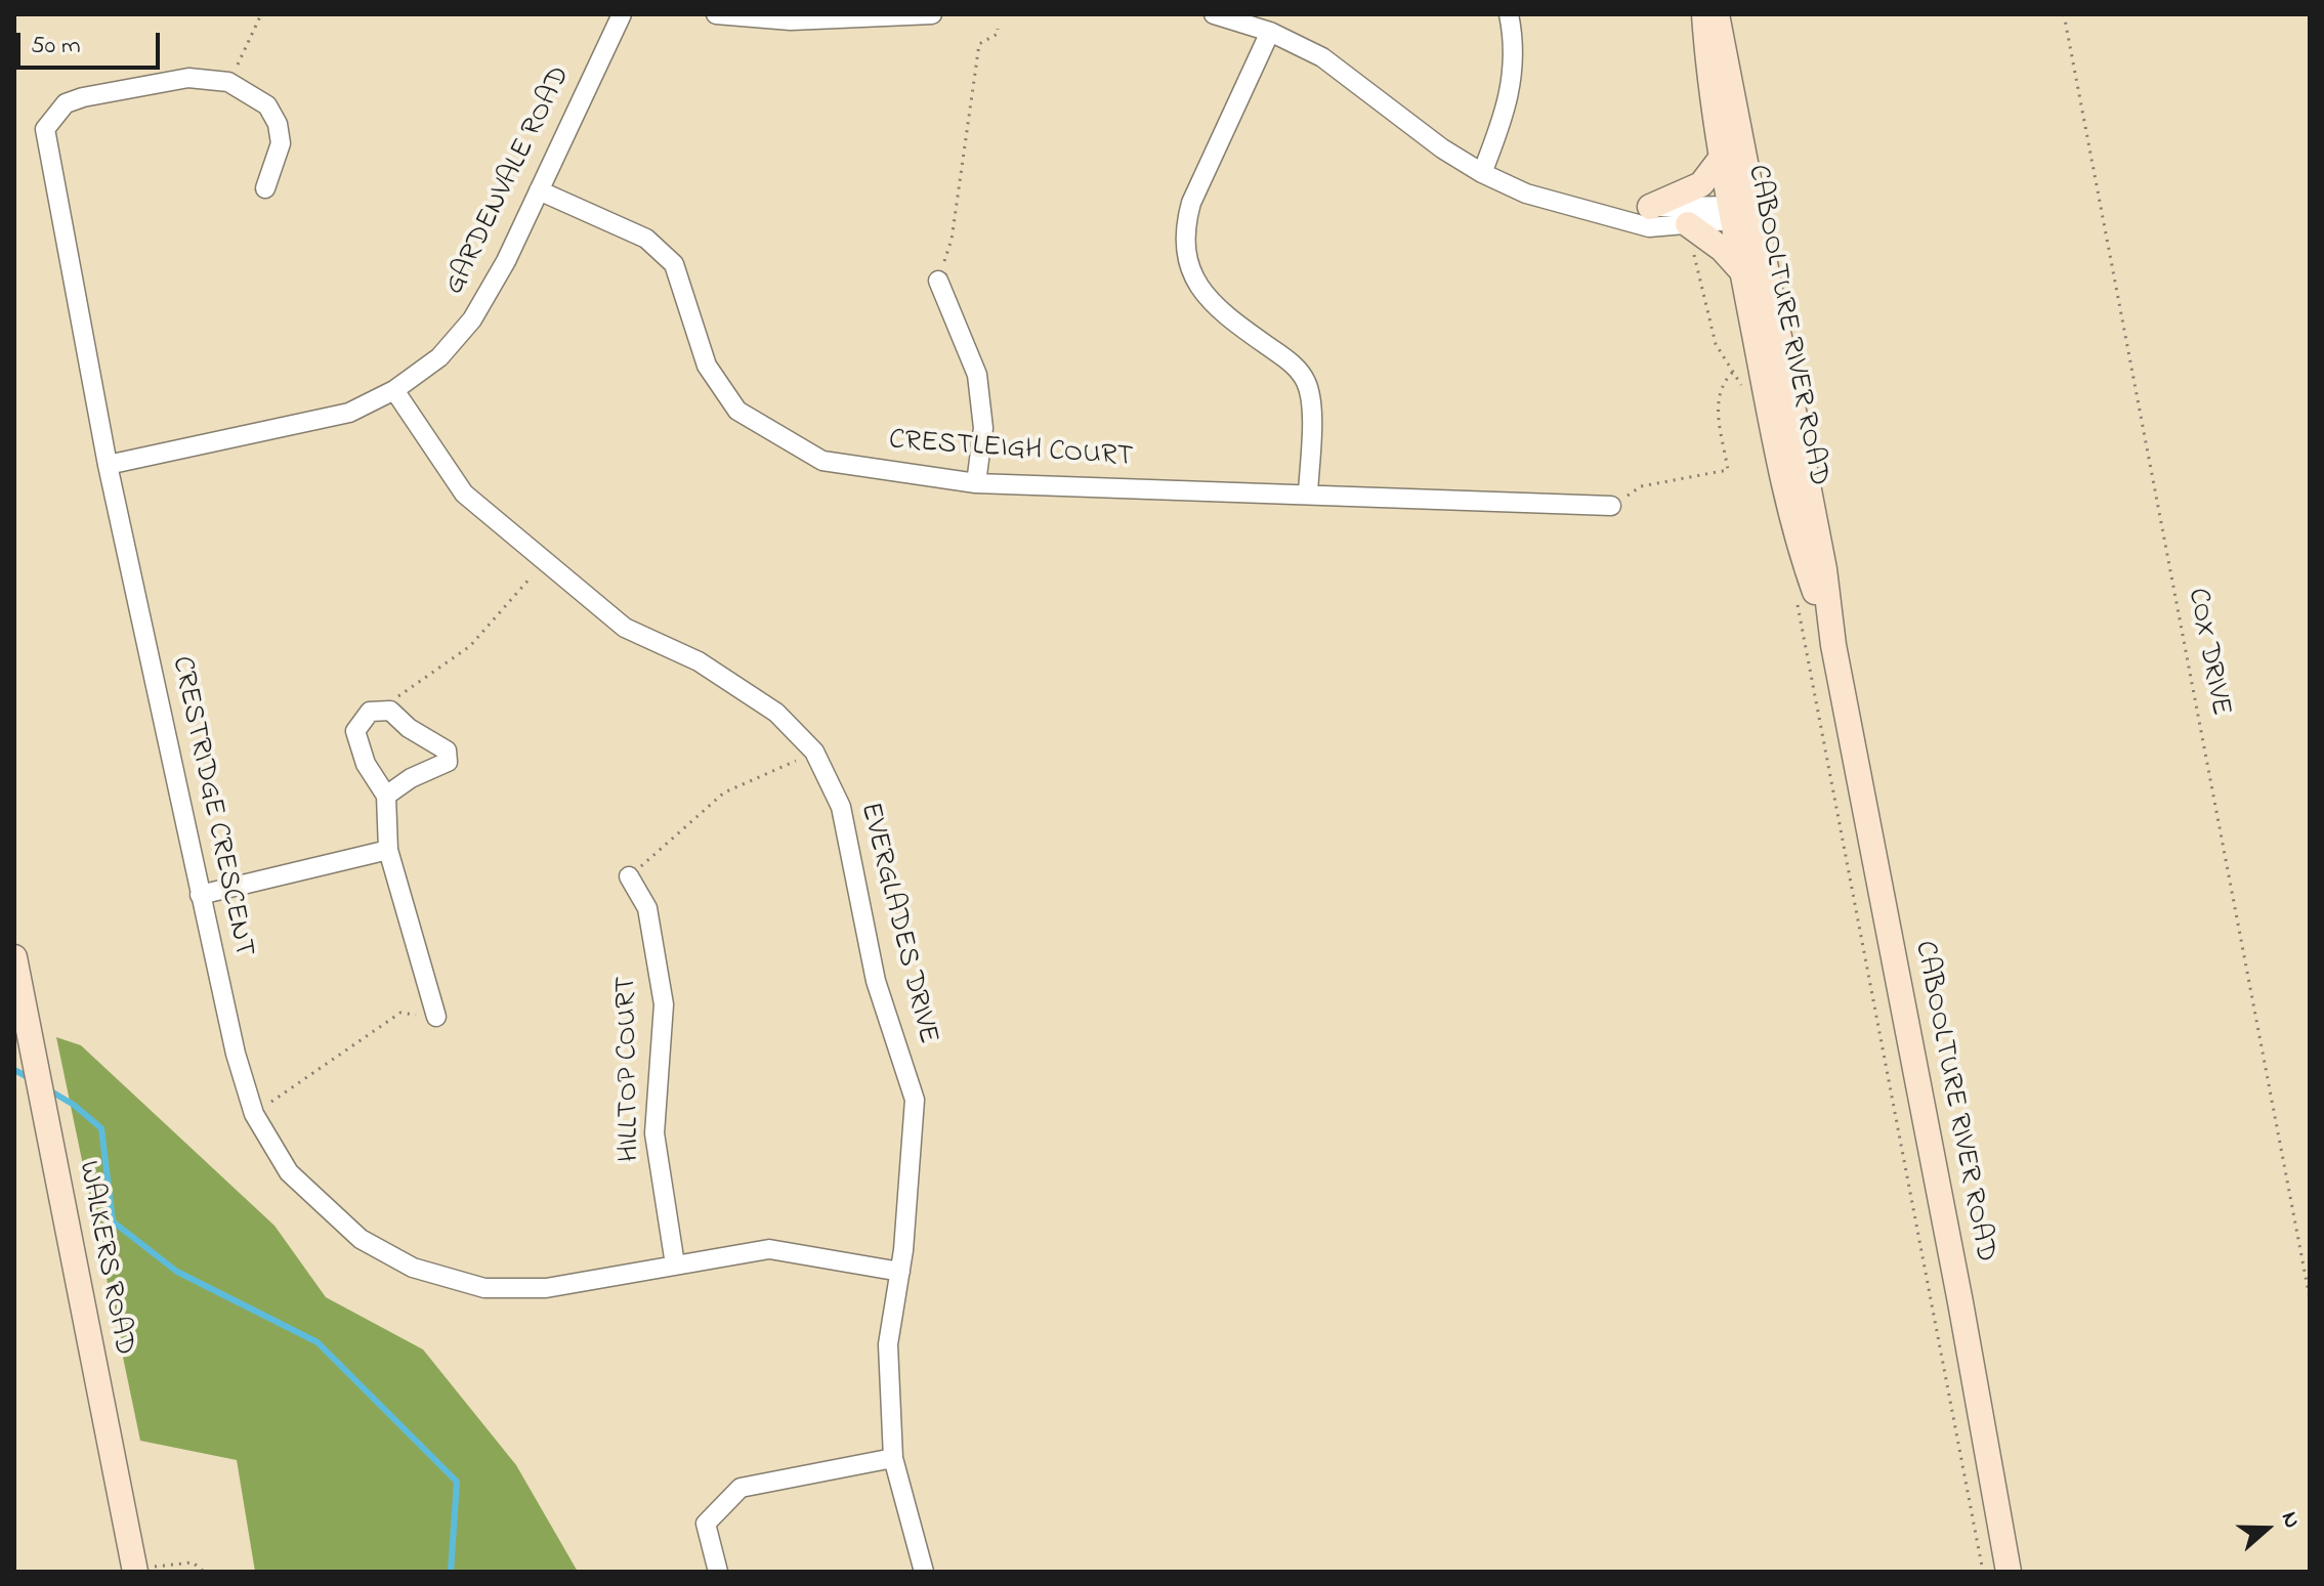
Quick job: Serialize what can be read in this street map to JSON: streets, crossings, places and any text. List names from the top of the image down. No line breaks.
{"streets":{"main road":["CABOOLTURE RIVER ROAD","WALKERS ROAD"],"street":["GARDENVALE ROAD","CRESTLEIGH COURT","CRESTRIDGE CRESCENT","EVERGLADES DRIVE","HILLTOP COURT"],"path":["COX DRIVE"]},"crossings":[["GARDENVALE ROAD","CRESTLEIGH COURT"],["GARDENVALE ROAD","CRESTRIDGE CRESCENT"],["GARDENVALE ROAD","EVERGLADES DRIVE"],["CRESTRIDGE CRESCENT","EVERGLADES DRIVE"],["CRESTRIDGE CRESCENT","HILLTOP COURT"]],"scale_bar":"50 m","north":"right"}
